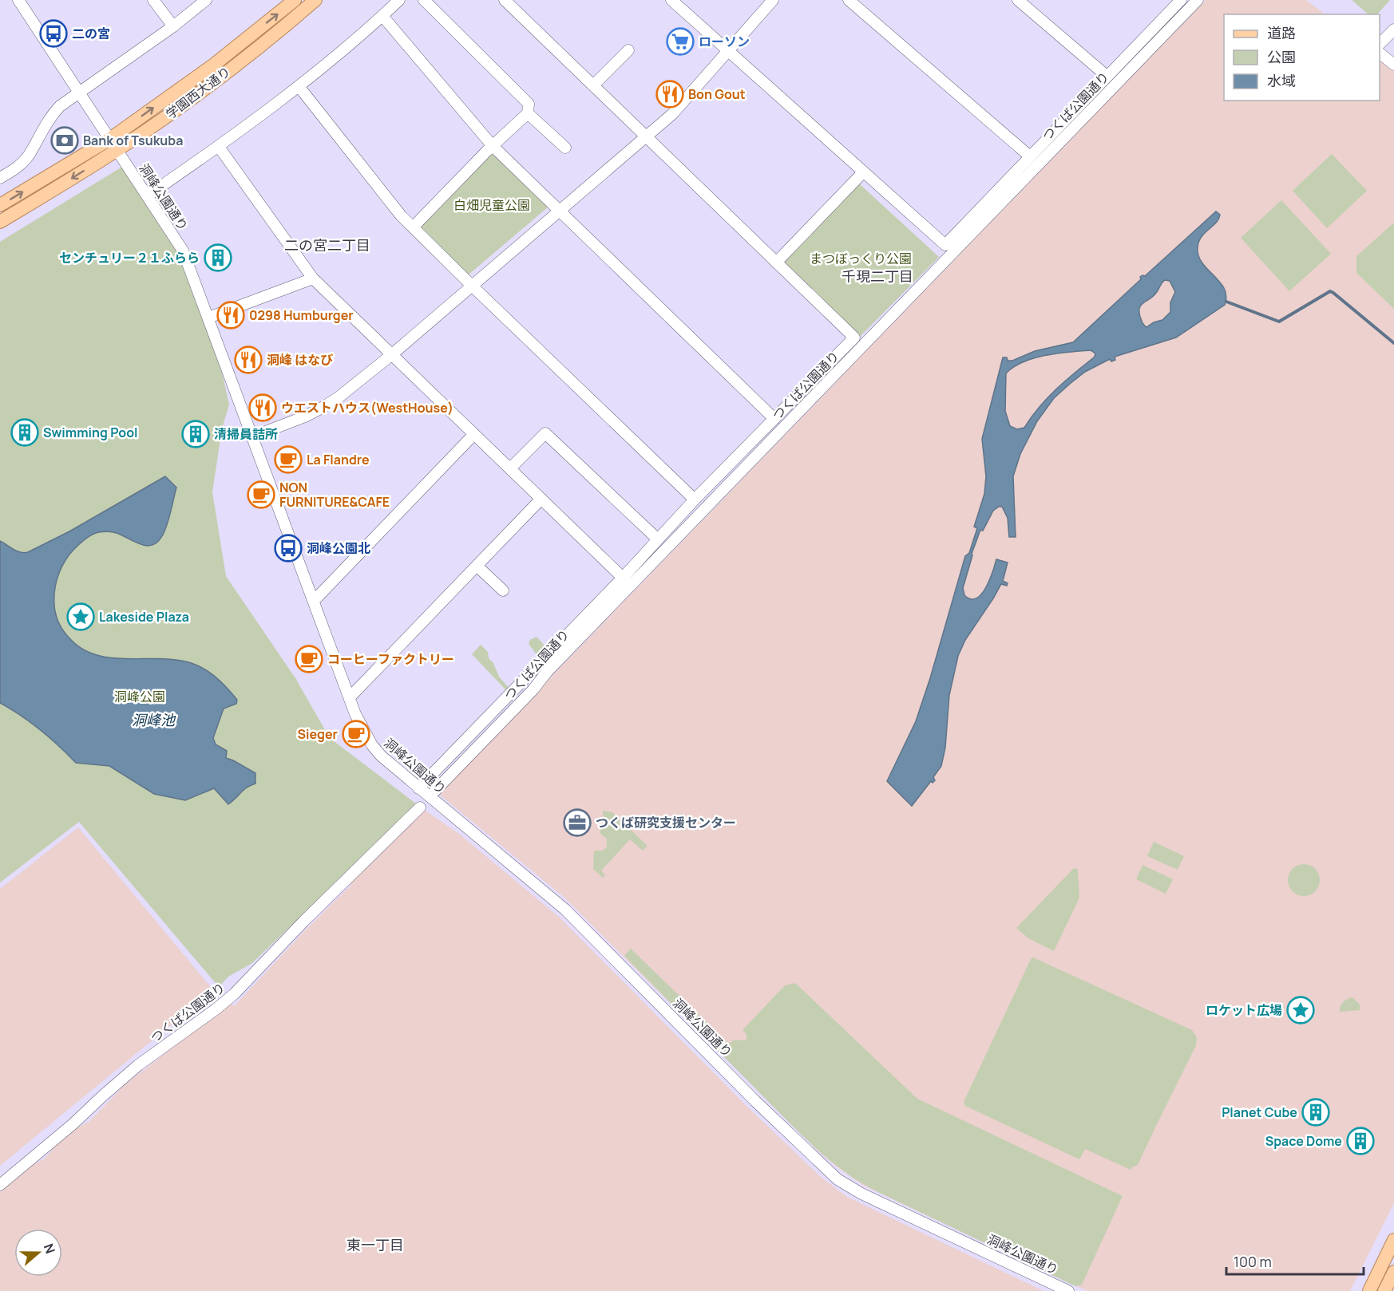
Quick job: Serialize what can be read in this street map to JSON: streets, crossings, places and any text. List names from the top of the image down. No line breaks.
{"streets":{"main road":["学園西大通り"],"street":["つくば公園通り","洞峰公園通り"]},"crossings":[["学園西大通り","洞峰公園通り"]],"districts":["二の宮二丁目","千現二丁目","東一丁目"],"water":["洞峰池"],"parks":["白畑児童公園","まつぼっくり公園","洞峰公園"],"places":{"bus stop":["二の宮","洞峰公園北"],"supermarket":["ローソン"],"restaurant":["Bon Gout","0298 Humburger","洞峰 はなび","ウエストハウス(WestHouse)"],"bank":["Bank of Tsukuba"],"building":["センチュリー２１ふらら","Swimming Pool","清掃員詰所","Planet Cube","Space Dome"],"cafe":["La Flandre","NON FURNITURE&CAFE","コーヒーファクトリー","Sieger"],"place":["Lakeside Plaza","ロケット広場"],"office":["つくば研究支援センター"]},"legend":["道路","公園","水域"],"scale_bar":"100 m","north":"right"}
